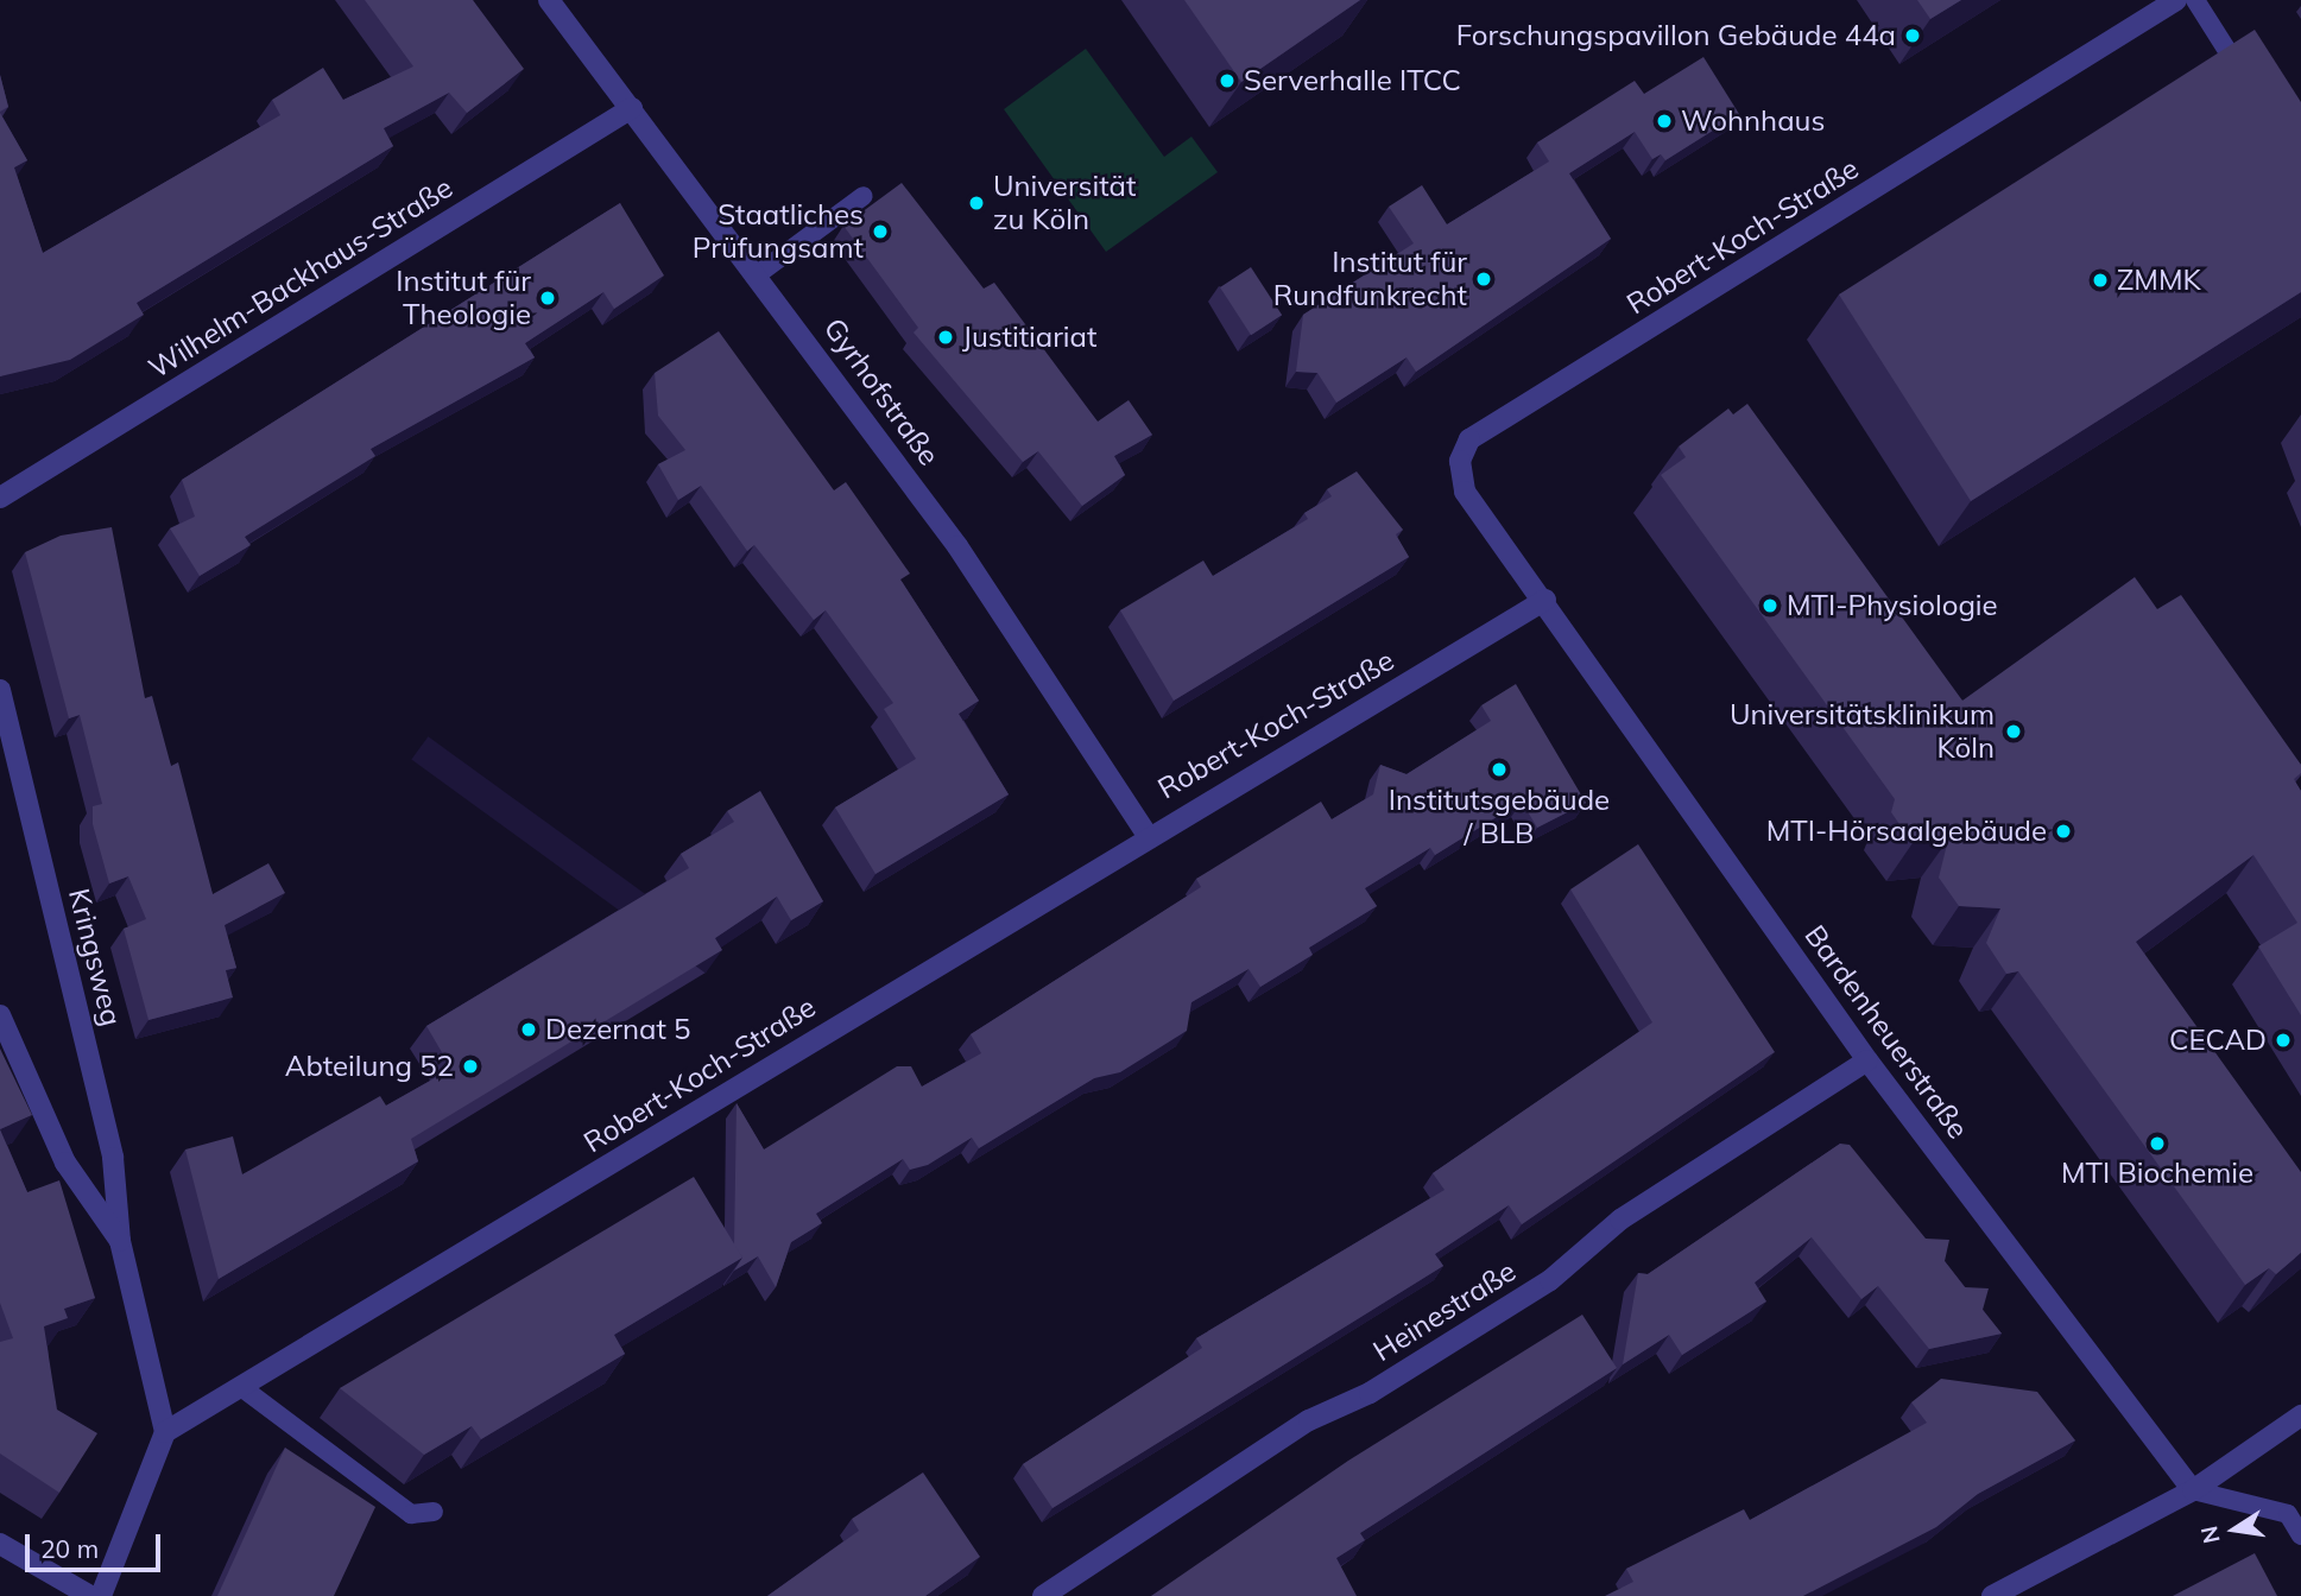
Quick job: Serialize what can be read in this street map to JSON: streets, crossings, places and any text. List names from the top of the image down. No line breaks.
{"streets":{"street":["Robert-Koch-Straße","Wilhelm-Backhaus-Straße","Gyrhofstraße","Kringsweg","Bardenheuerstraße","Heinestraße"]},"crossings":[["Robert-Koch-Straße","Gyrhofstraße"],["Robert-Koch-Straße","Kringsweg"],["Robert-Koch-Straße","Bardenheuerstraße"],["Wilhelm-Backhaus-Straße","Gyrhofstraße"],["Bardenheuerstraße","Heinestraße"]],"places":["Forschungspavillon Gebäude 44a","Serverhalle ITCC","Wohnhaus","Universität zu Köln","Staatliches Prüfungsamt","Institut für Rundfunkrecht","ZMMK","Institut für Theologie","Justitiariat","MTI-Physiologie","Universitätsklinikum Köln","Institutsgebäude / BLB","MTI-Hörsaalgebäude","Dezernat 5","CECAD","Abteilung 52","MTI Biochemie"],"scale_bar":"20 m","north":"left"}
